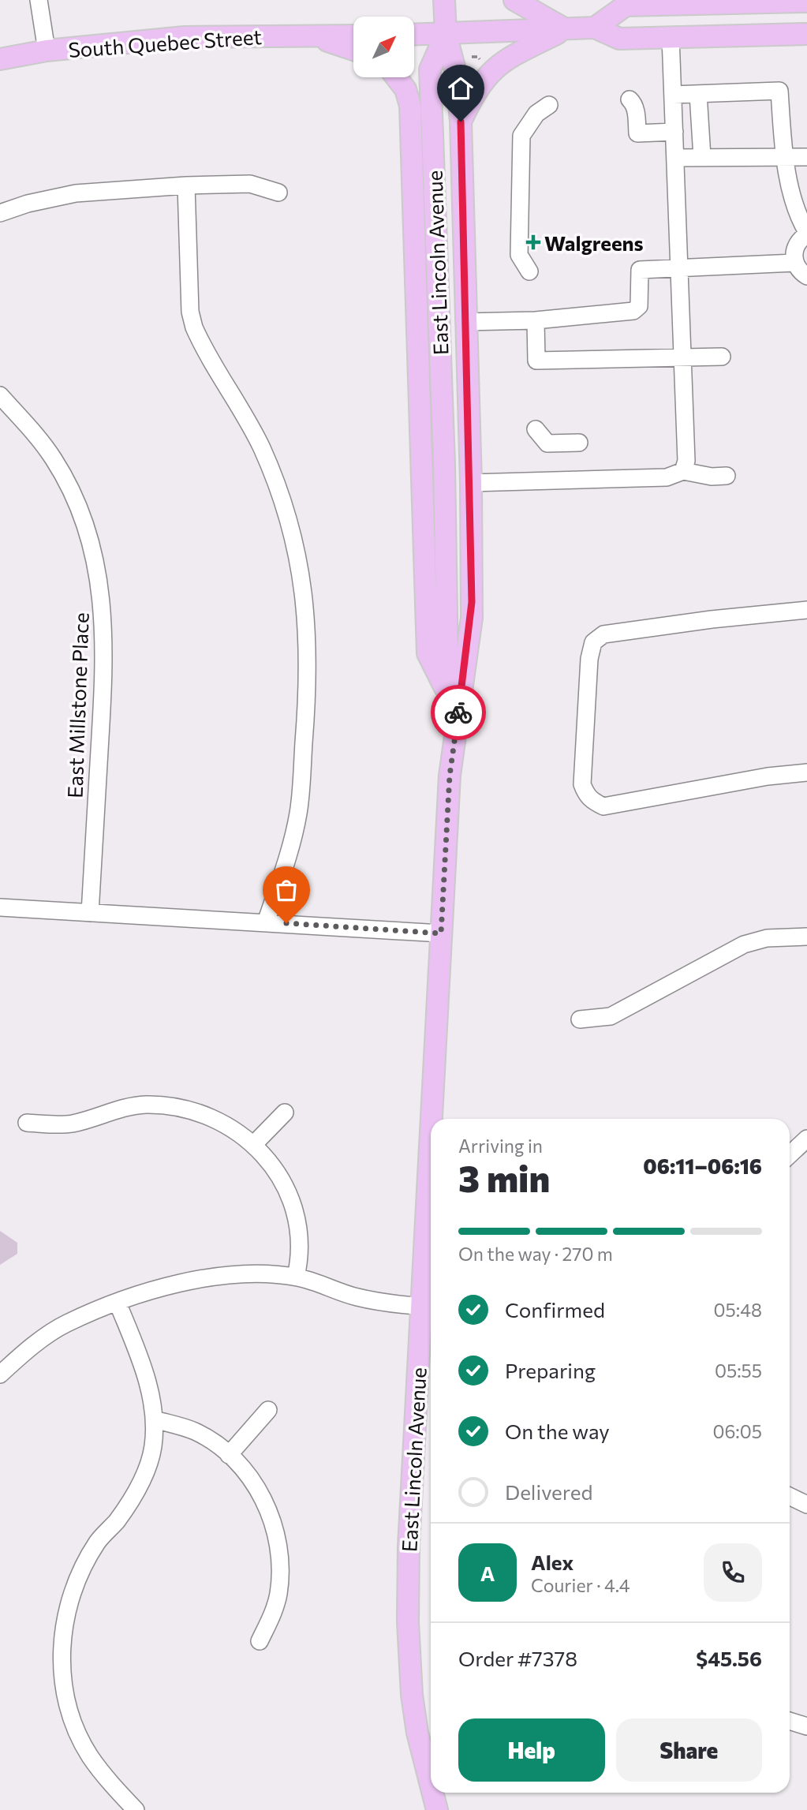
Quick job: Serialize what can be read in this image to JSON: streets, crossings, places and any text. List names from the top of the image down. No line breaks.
{"streets":{"main road":["South Quebec Street","East Lincoln Avenue"],"street":["East Millstone Place"]},"places":{"health":["Walgreens"]},"north":"top right","page":{"heading":["3 min","Arriving in","06:11–06:16"],"panel":["Alex","Courier · 4.4","Order #7378","$45.56"],"bar":"On the way · 270 m","list":[["Confirmed","05:48"],["Preparing","05:55"],["On the way","06:05"],"Delivered"],"round":"A","buttons":["Help","Share"]}}
